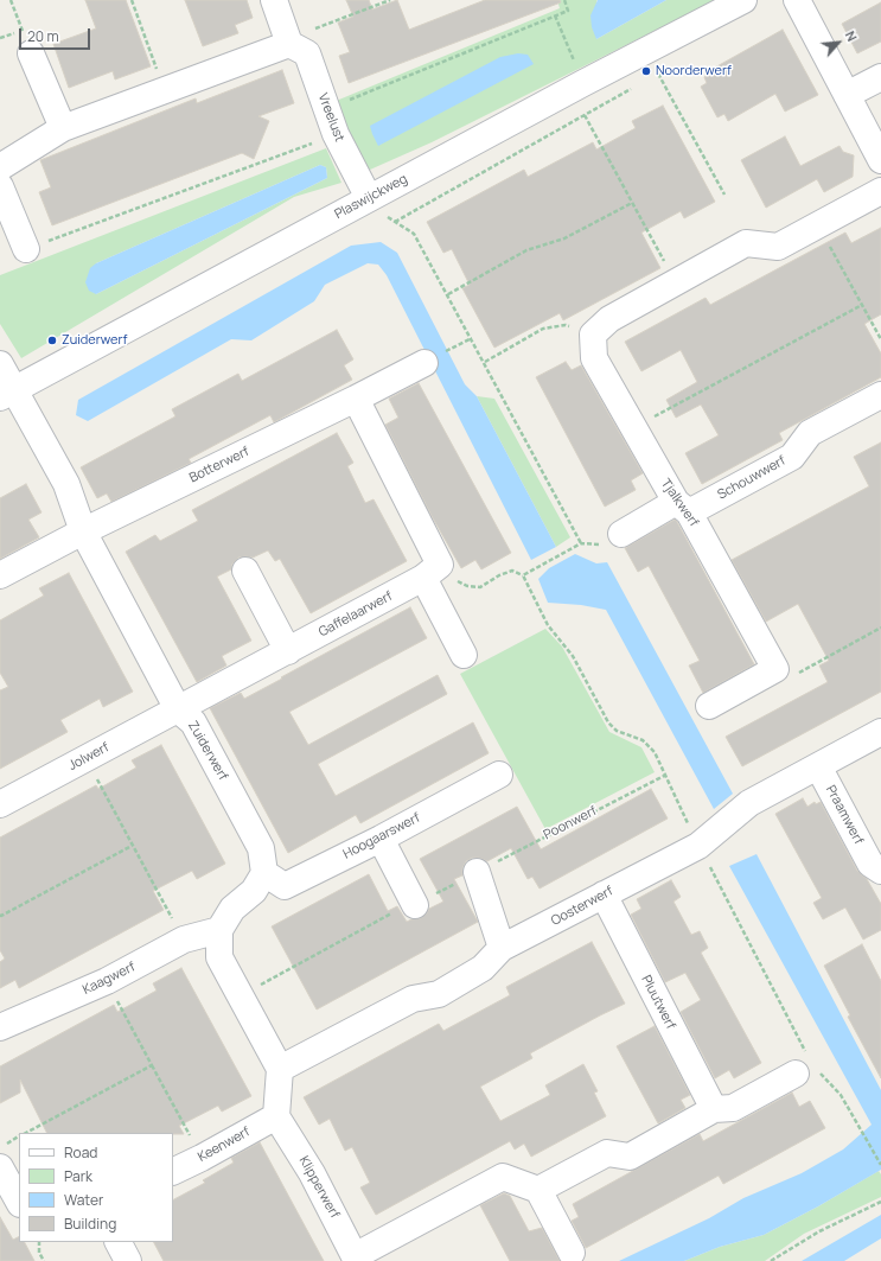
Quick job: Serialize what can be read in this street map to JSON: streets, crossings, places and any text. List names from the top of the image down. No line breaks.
{"streets":{"street":["Vreelust","Plaswijckweg","Botterwerf","Schouwwerf","Tjalkwerf","Gaffelaarwerf","Zuiderwerf","Jolwerf","Praamwerf","Hoogaarswerf","Oosterwerf","Kaagwerf","Pluutwerf","Keenwerf","Klipperwerf"],"path":["Poonwerf"]},"crossings":[["Vreelust","Plaswijckweg"],["Plaswijckweg","Zuiderwerf"],["Botterwerf","Zuiderwerf"],["Schouwwerf","Tjalkwerf"],["Gaffelaarwerf","Zuiderwerf"],["Gaffelaarwerf","Jolwerf"],["Zuiderwerf","Jolwerf"],["Zuiderwerf","Hoogaarswerf"],["Praamwerf","Oosterwerf"],["Oosterwerf","Pluutwerf"],["Keenwerf","Klipperwerf"]],"places":["Noorderwerf","Zuiderwerf"],"legend":["Road","Park","Water","Building"],"scale_bar":"20 m","north":"top right"}
